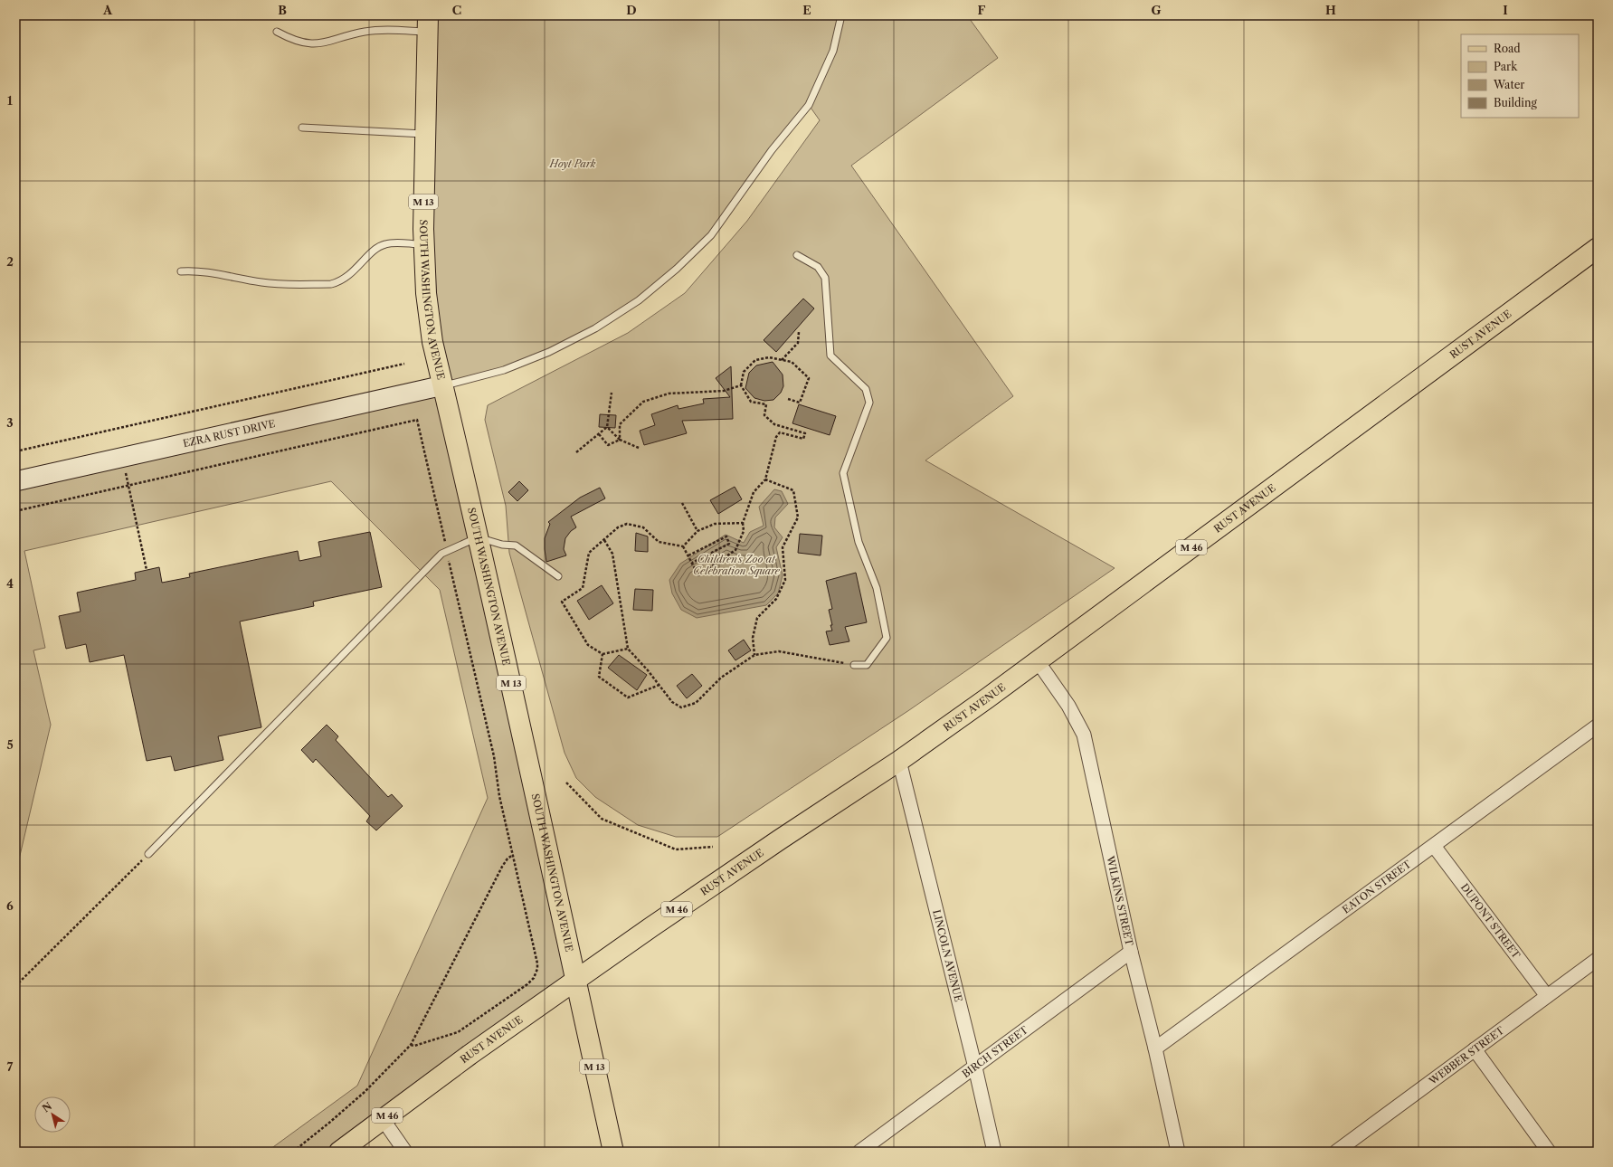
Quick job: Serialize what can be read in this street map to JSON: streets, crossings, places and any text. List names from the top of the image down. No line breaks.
{"streets":{"main road":["M 13","SOUTH WASHINGTON AVENUE","RUST AVENUE","EZRA RUST DRIVE","M 46"],"street":["EATON STREET","WILKINS STREET","DUPONT STREET","LINCOLN AVENUE","BIRCH STREET","WEBBER STREET"]},"crossings":[["SOUTH WASHINGTON AVENUE","RUST AVENUE"],["SOUTH WASHINGTON AVENUE","EZRA RUST DRIVE"],["RUST AVENUE","WILKINS STREET"],["RUST AVENUE","LINCOLN AVENUE"],["EATON STREET","WILKINS STREET"],["EATON STREET","DUPONT STREET"],["WILKINS STREET","BIRCH STREET"],["DUPONT STREET","WEBBER STREET"],["LINCOLN AVENUE","BIRCH STREET"]],"parks":["Hoyt Park","Children's Zoo at Celebration Square"],"legend":["Road","Park","Water","Building"],"north":"top left","grid":{"columns":["A","B","C","D","E","F","G","H","I"],"rows":["1","2","3","4","5","6","7"]}}
